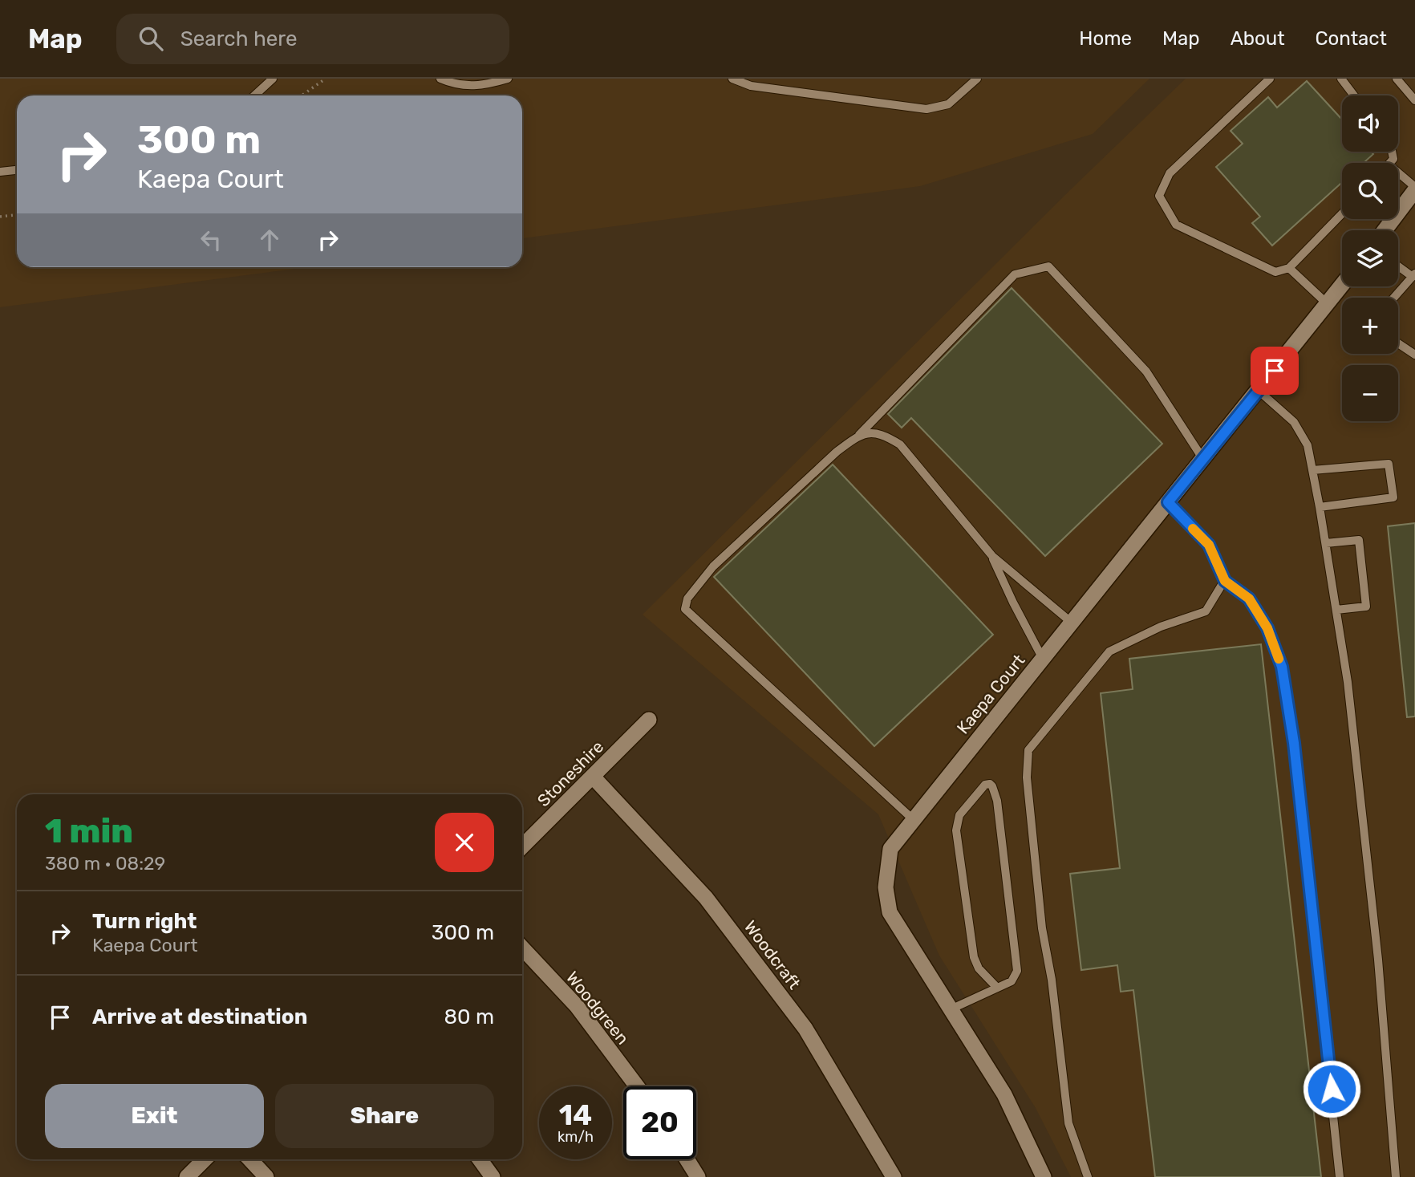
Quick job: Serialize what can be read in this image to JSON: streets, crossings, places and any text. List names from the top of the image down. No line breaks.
{"streets":{"street":["Kaepa Court","Stoneshire","Woodcraft","Woodgreen"]},"crossings":[["Stoneshire","Woodcraft"]],"page":{"header":"Map","search":"Search here","nav":["Home","Map","About","Contact"],"map_buttons":["+","−"],"turn":["300 m","Kaepa Court"],"heading":["1 min","380 m · 08:29"],"list":[{"name":"Turn right","note":"Kaepa Court","value":"300 m"},{"name":"Arrive at destination","value":"80 m"}],"buttons":["Exit","Share"],"speed":"14 km/h","limit":"20"}}
